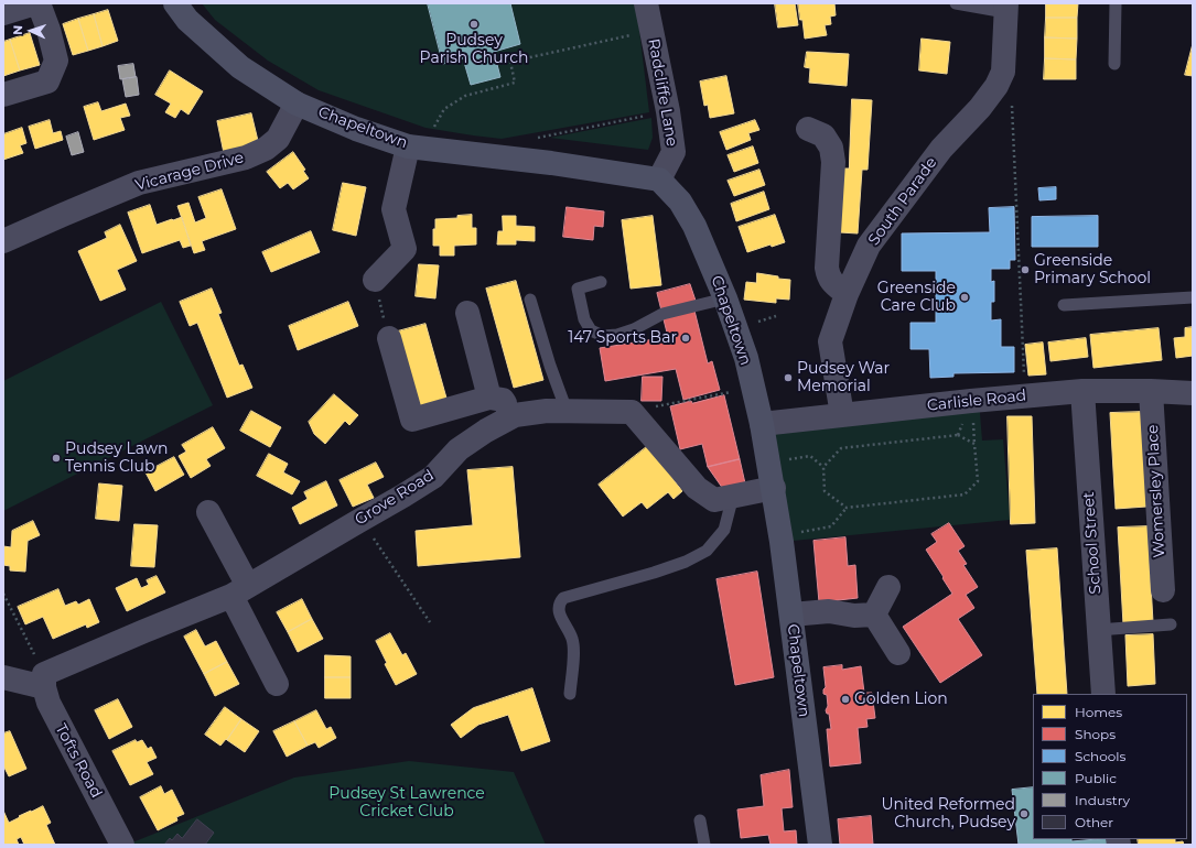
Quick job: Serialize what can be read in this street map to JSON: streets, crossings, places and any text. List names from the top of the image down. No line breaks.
{"streets":{"main road":["Chapeltown"],"street":["Radcliffe Lane","Vicarage Drive","South Parade","Carlisle Road","Womersley Place","Grove Road","School Street","Tofts Road"]},"crossings":[["Radcliffe Lane","Chapeltown"],["Chapeltown","Vicarage Drive"],["Chapeltown","Carlisle Road"],["South Parade","Carlisle Road"],["Carlisle Road","Womersley Place"],["Carlisle Road","School Street"],["Grove Road","Tofts Road"]],"parks":["Pudsey St Lawrence Cricket Club"],"places":["Pudsey Parish Church","Greenside Primary School","Greenside Care Club","147 Sports Bar","Pudsey War Memorial","Pudsey Lawn Tennis Club","Golden Lion","United Reformed Church, Pudsey"],"legend":["Homes","Shops","Schools","Public","Industry","Other"],"north":"left"}
